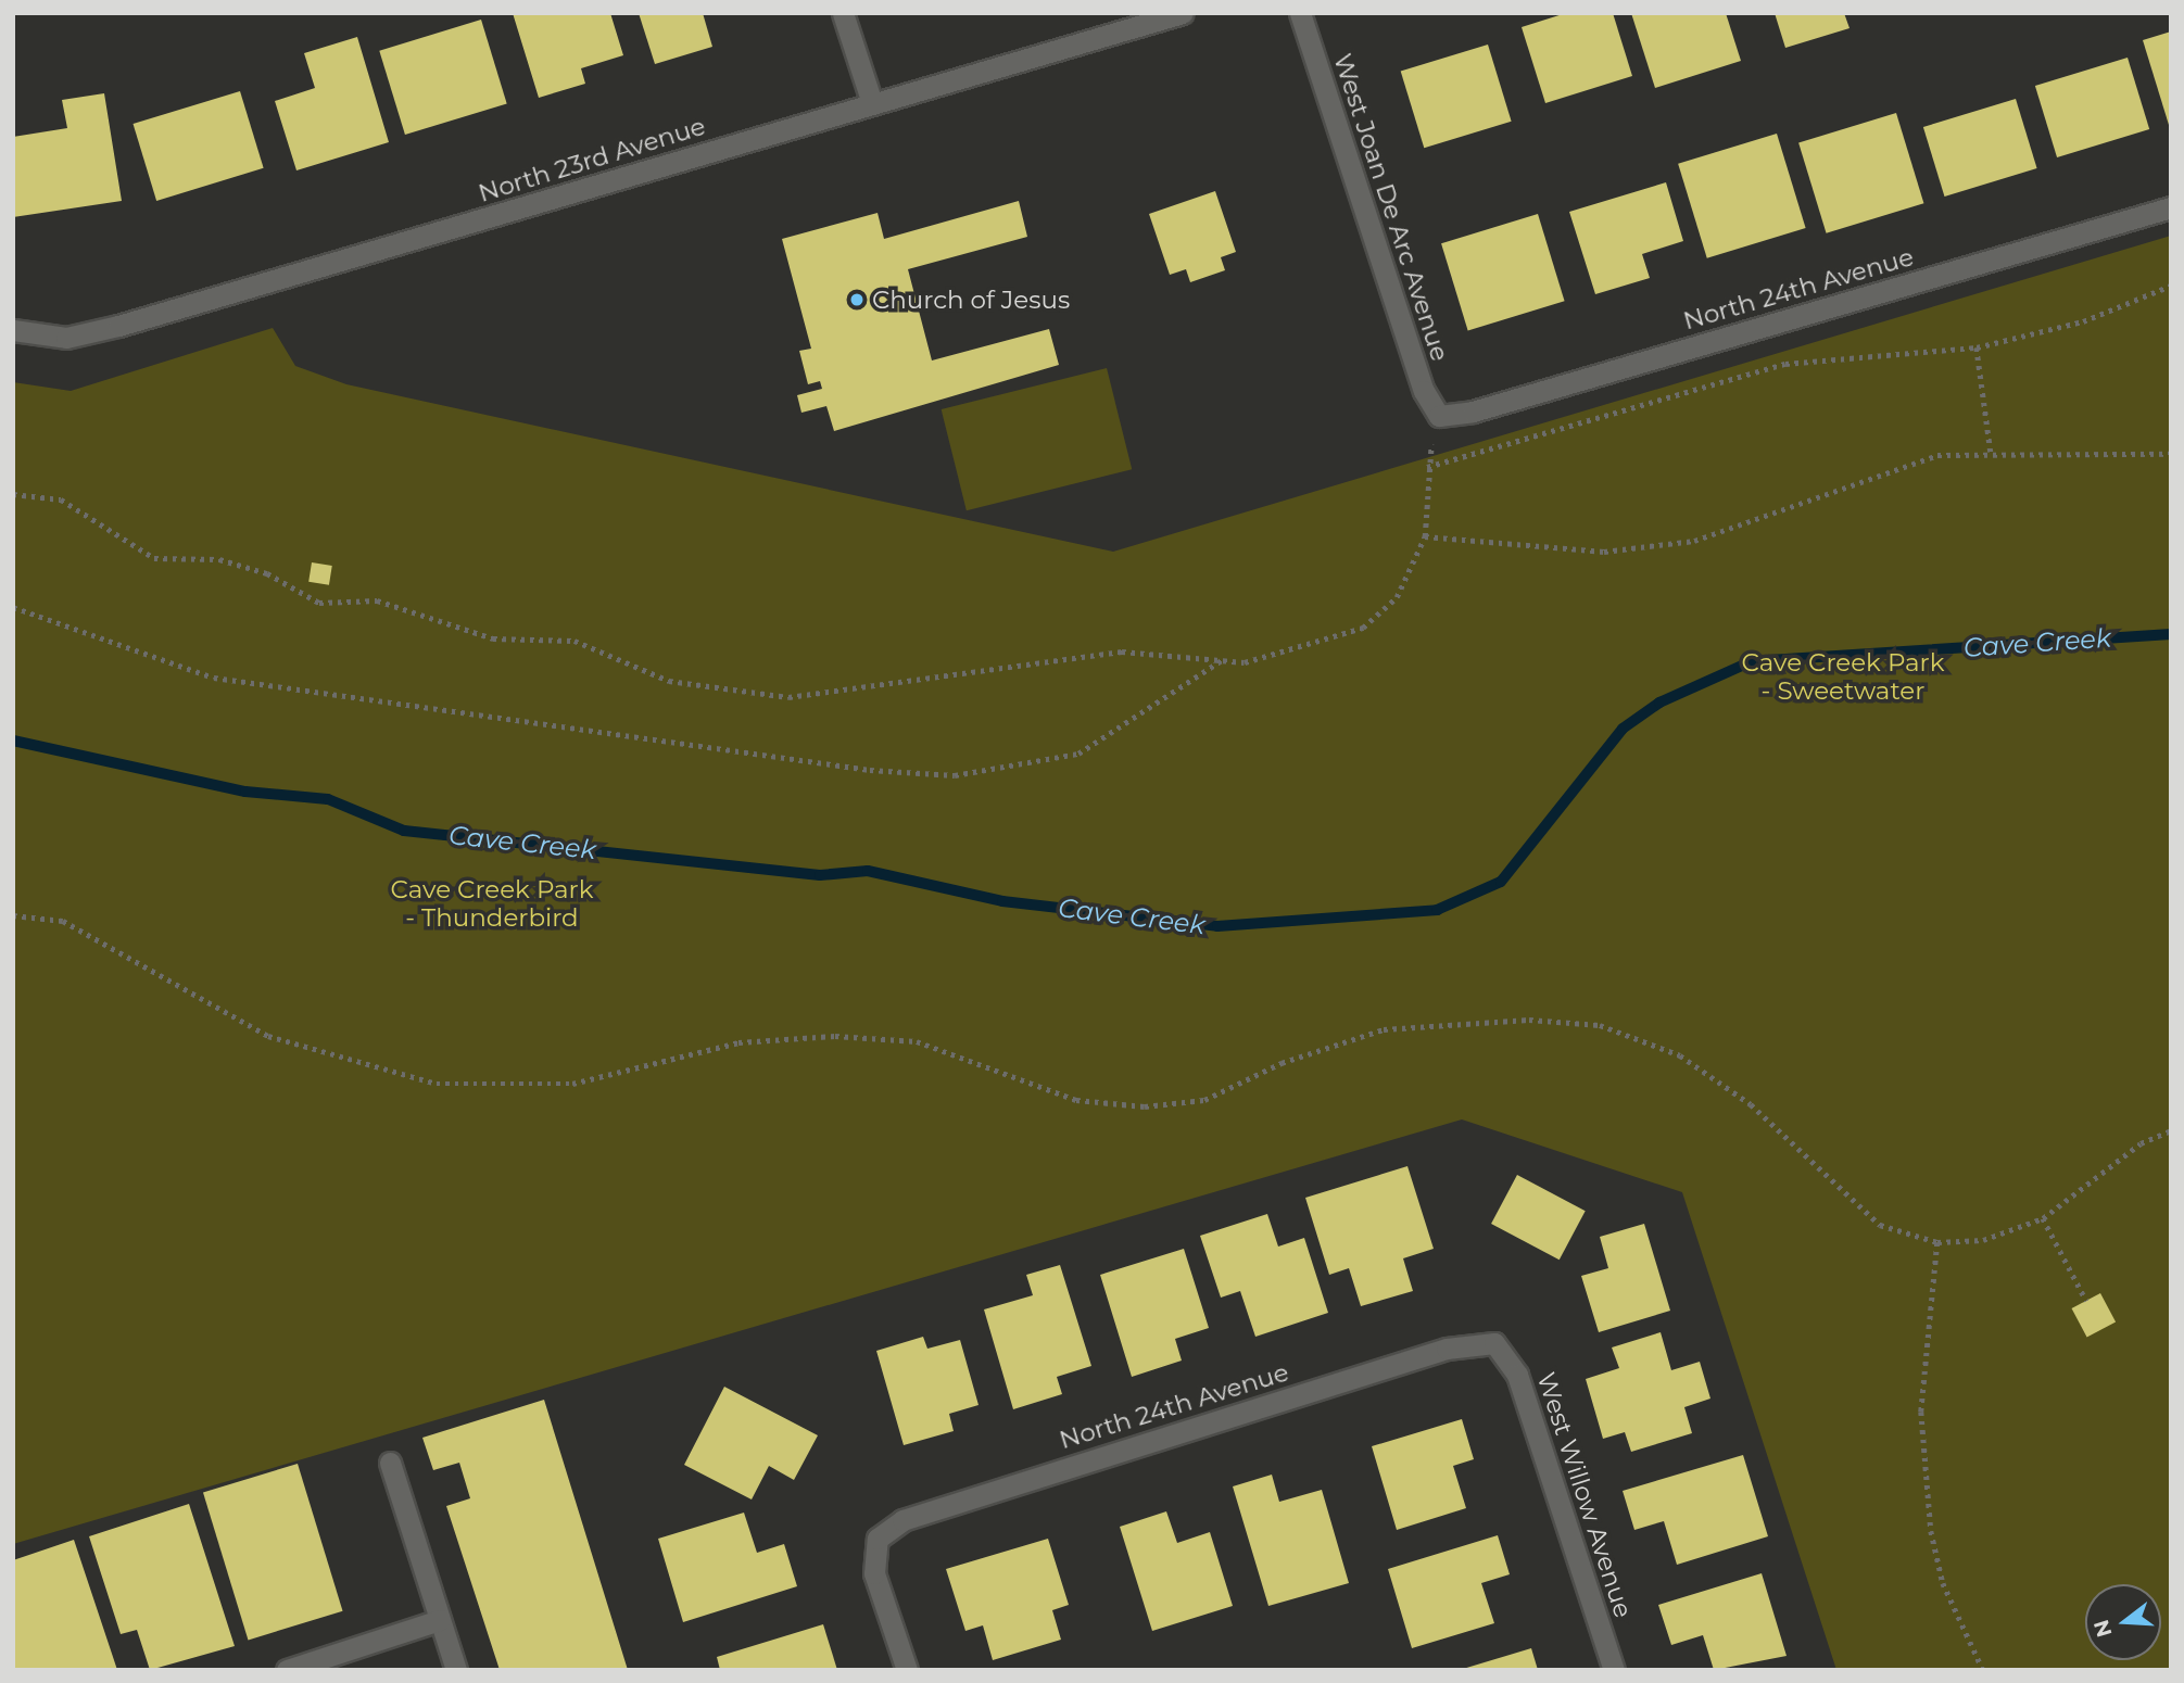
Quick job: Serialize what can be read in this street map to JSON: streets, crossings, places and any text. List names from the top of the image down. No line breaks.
{"streets":{"street":["North 23rd Avenue","West Joan De Arc Avenue","North 24th Avenue","West Willow Avenue"]},"crossings":[["West Joan De Arc Avenue","North 24th Avenue"],["North 24th Avenue","West Willow Avenue"]],"water":["Cave Creek"],"parks":["Cave Creek Park - Sweetwater","Cave Creek Park - Thunderbird"],"places":["Church of Jesus"],"north":"left"}
